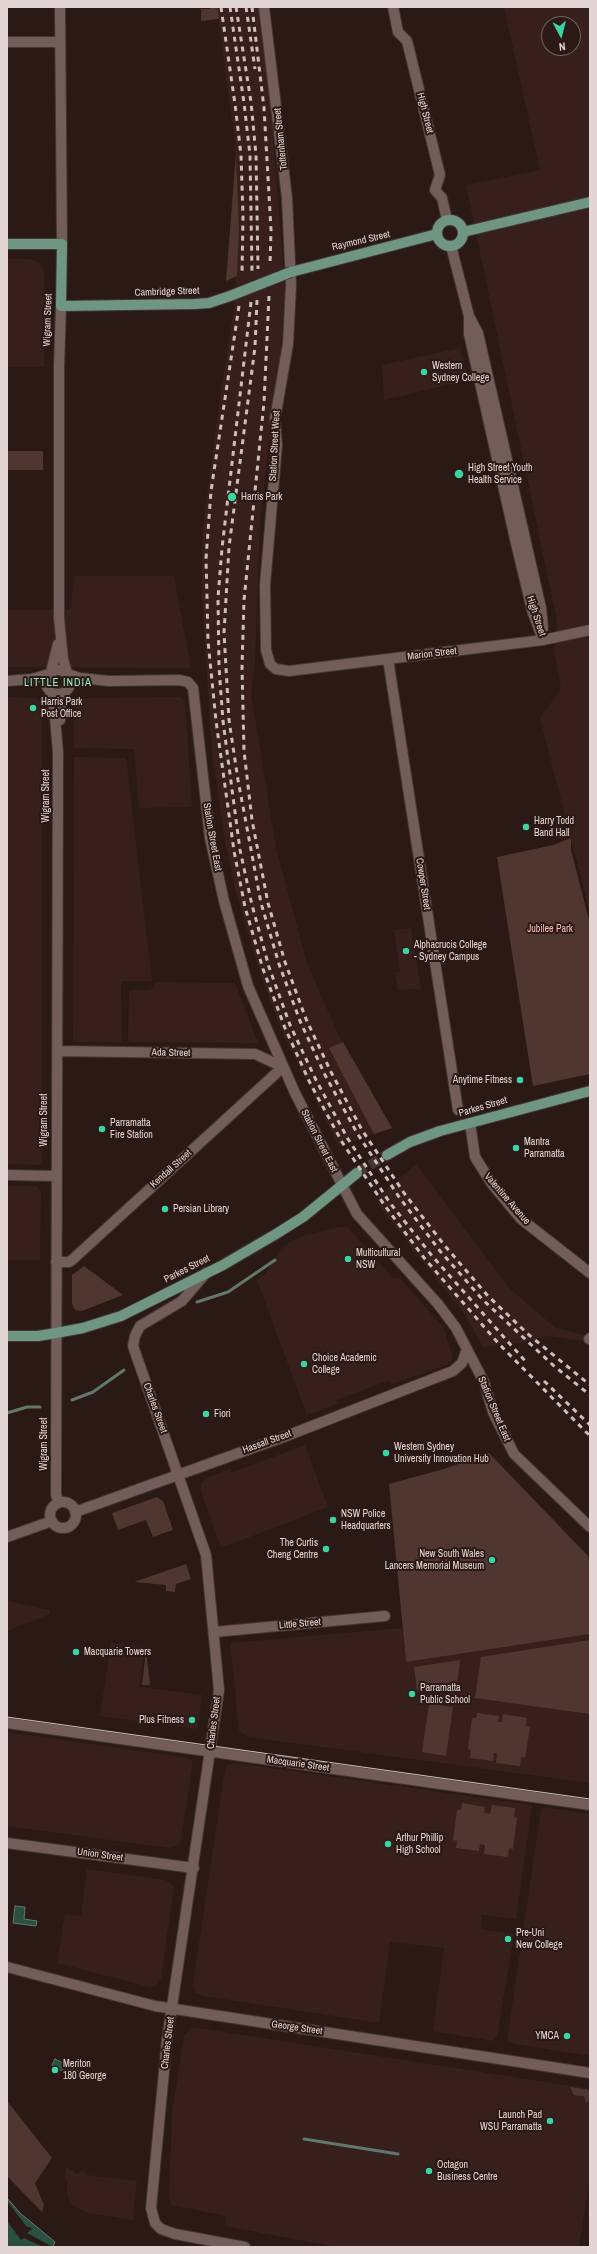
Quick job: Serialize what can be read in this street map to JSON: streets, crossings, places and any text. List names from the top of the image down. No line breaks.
{"streets":{"main road":["Raymond Street","Cambridge Street","Wigram Street","Parkes Street"],"street":["High Street","Tottenham Street","Station Street West","Marion Street","Station Street East","Cowper Street","Ada Street","Kendall Street","Valentine Avenue","Charles Street","Hassall Street","Little Street","Macquarie Street","Union Street","George Street"]},"crossings":[["High Street","Raymond Street"],["High Street","Marion Street"],["Tottenham Street","Raymond Street"],["Tottenham Street","Cambridge Street"],["Tottenham Street","Station Street West"],["Raymond Street","Cambridge Street"],["Raymond Street","Station Street West"],["Cambridge Street","Wigram Street"],["Cambridge Street","Station Street West"],["Wigram Street","Ada Street"],["Wigram Street","Parkes Street"],["Wigram Street","Kendall Street"],["Wigram Street","Hassall Street"],["Station Street West","Marion Street"],["Marion Street","Cowper Street"],["Station Street East","Ada Street"],["Station Street East","Parkes Street"],["Station Street East","Kendall Street"],["Station Street East","Hassall Street"],["Ada Street","Kendall Street"],["Parkes Street","Valentine Avenue"],["Parkes Street","Charles Street"],["Charles Street","Hassall Street"],["Charles Street","Little Street"],["Charles Street","Macquarie Street"],["Charles Street","Union Street"],["Charles Street","George Street"]],"districts":["LITTLE INDIA"],"parks":["Jubilee Park"],"places":["Western Sydney College","High Street Youth Health Service","Harris Park","Harris Park Post Office","Harry Todd Band Hall","Alphacrucis College - Sydney Campus","Anytime Fitness","Parramatta Fire Station","Mantra Parramatta","Persian Library","Multicultural NSW","Choice Academic College","Fiori","Western Sydney University Innovation Hub","NSW Police Headquarters","The Curtis Cheng Centre","New South Wales Lancers Memorial Museum","Macquarie Towers","Parramatta Public School","Plus Fitness","Arthur Phillip High School","Pre-Uni New College","YMCA","Meriton 180 George","Launch Pad WSU Parramatta","Octagon Business Centre"],"north":"bottom"}
